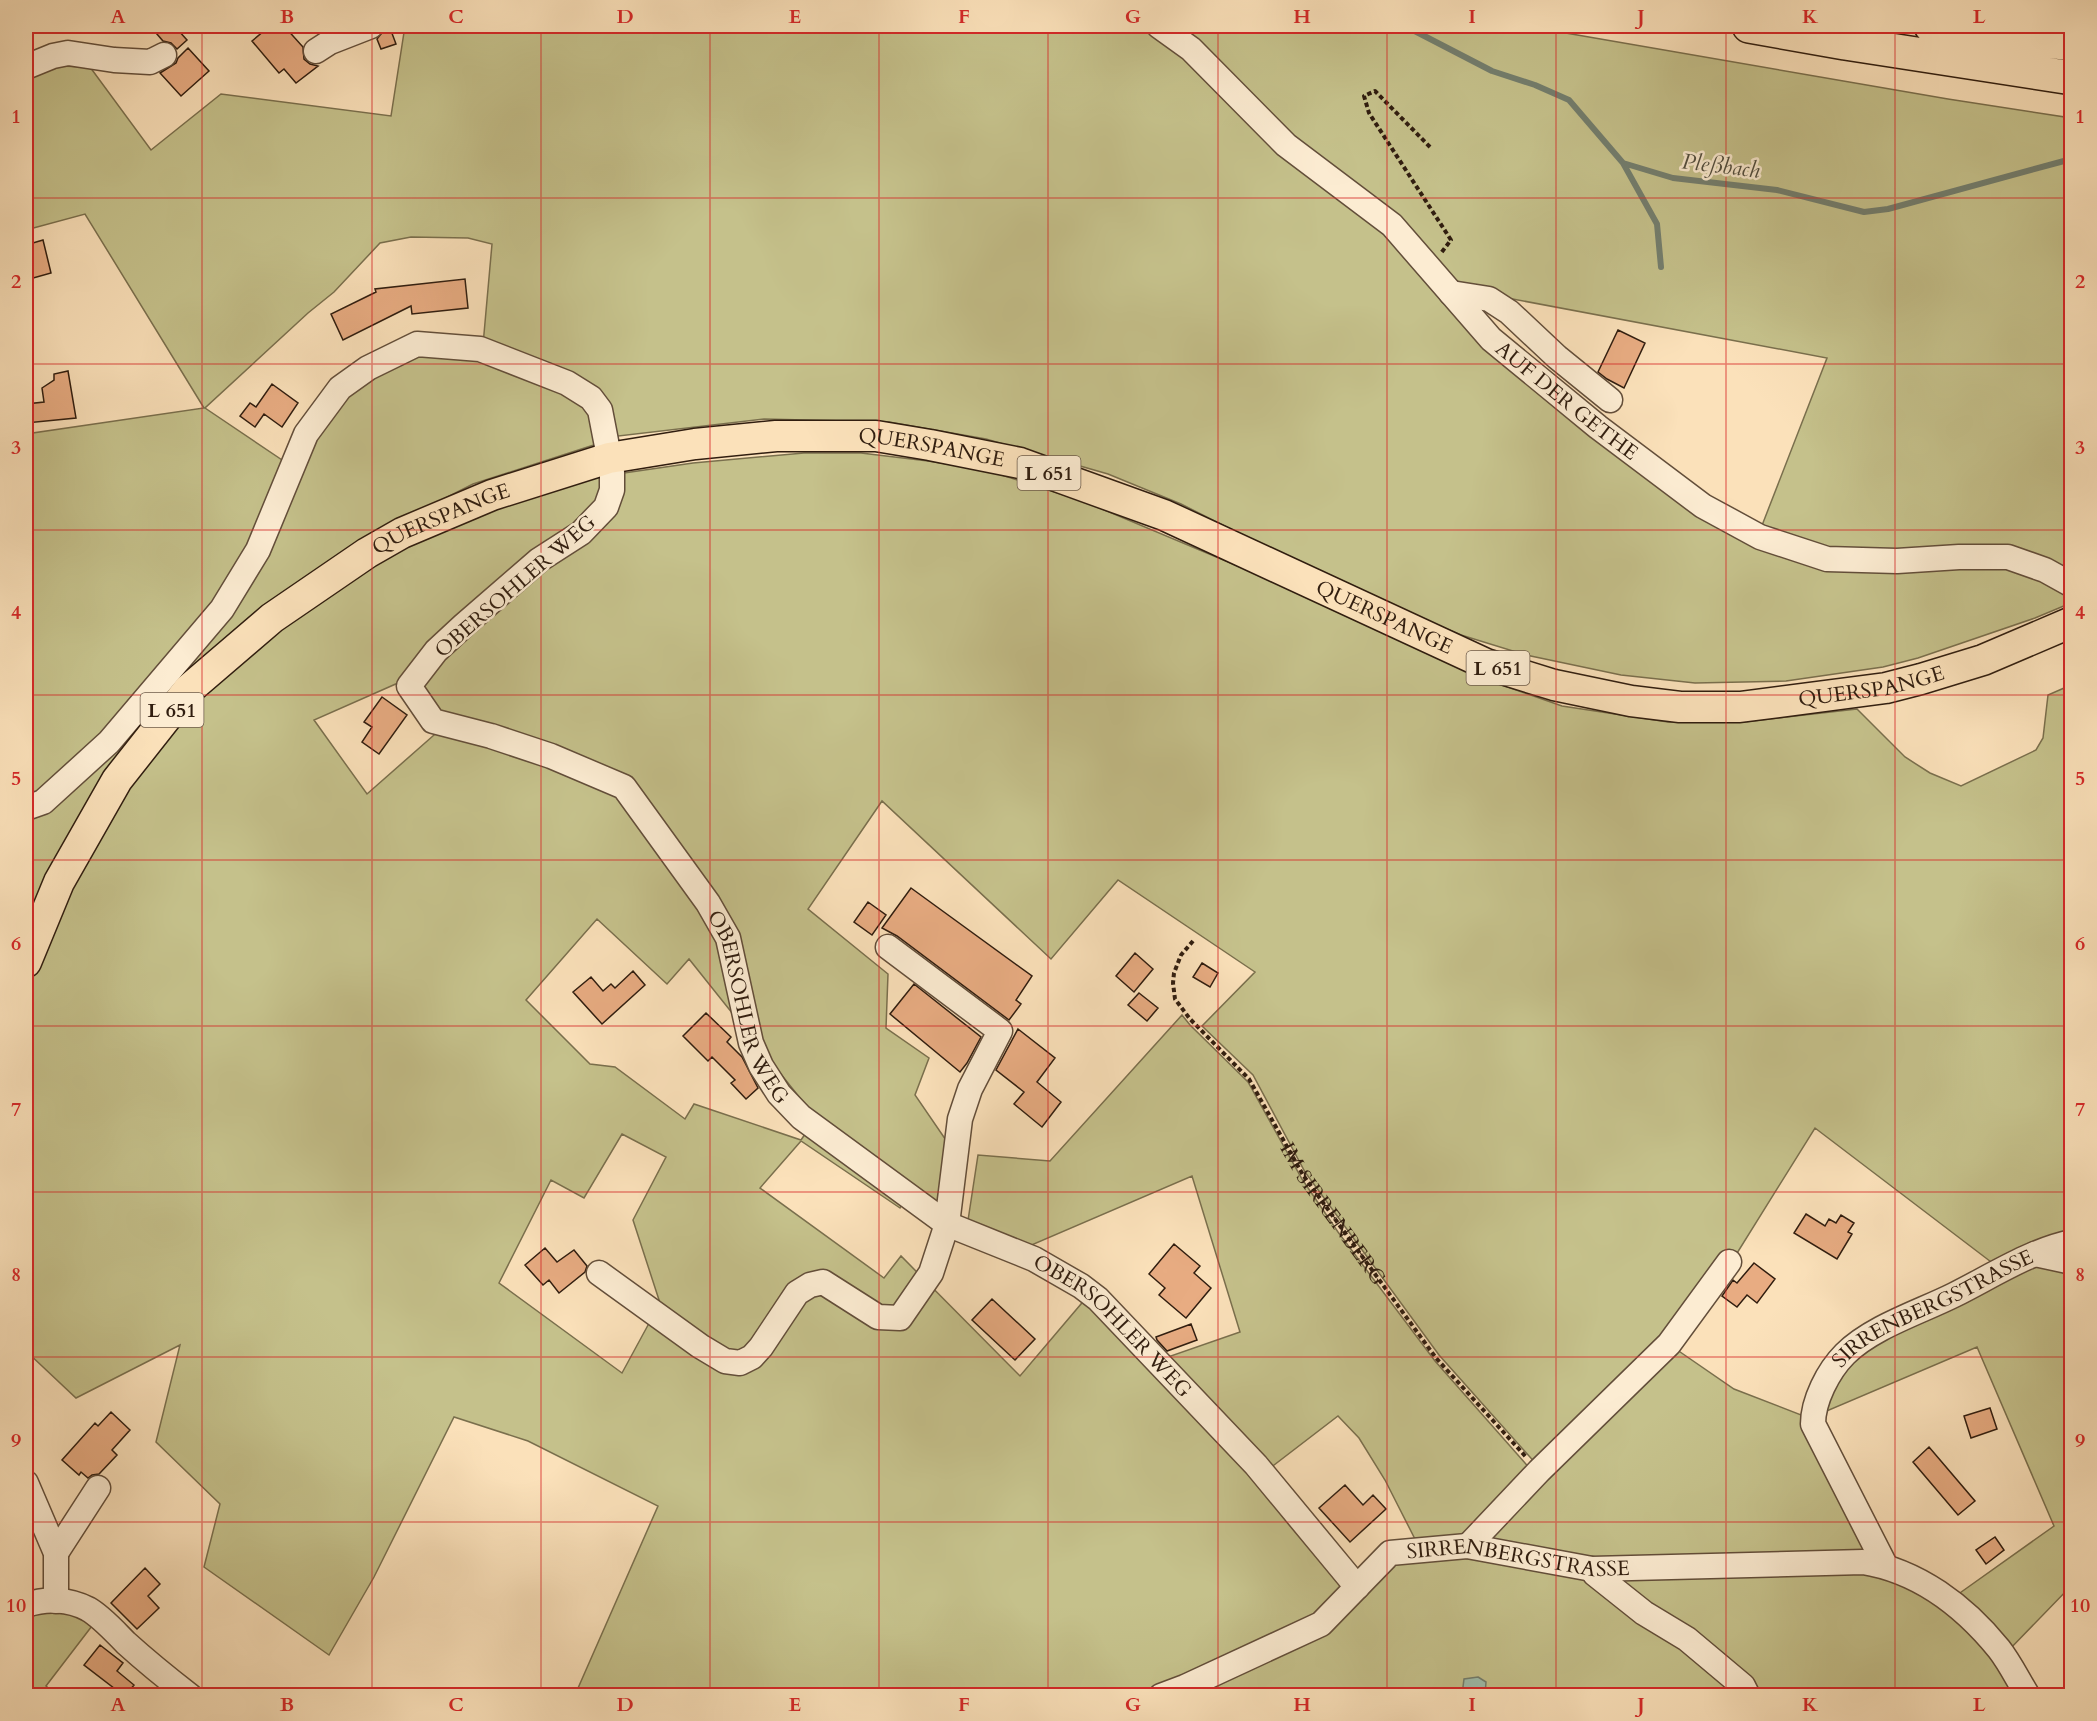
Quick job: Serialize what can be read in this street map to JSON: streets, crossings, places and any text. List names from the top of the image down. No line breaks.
{"streets":{"main road":["QUERSPANGE","L 651"],"street":["AUF DER GETHE","OBERSOHLER WEG","SIRRENBERGSTRASSE"],"path":["IM SIRRENBERG"]},"crossings":[["QUERSPANGE","OBERSOHLER WEG"],["OBERSOHLER WEG","SIRRENBERGSTRASSE"]],"water":["Pleßbach"],"grid":{"columns":["A","B","C","D","E","F","G","H","I","J","K","L"],"rows":["1","2","3","4","5","6","7","8","9","10"]}}
